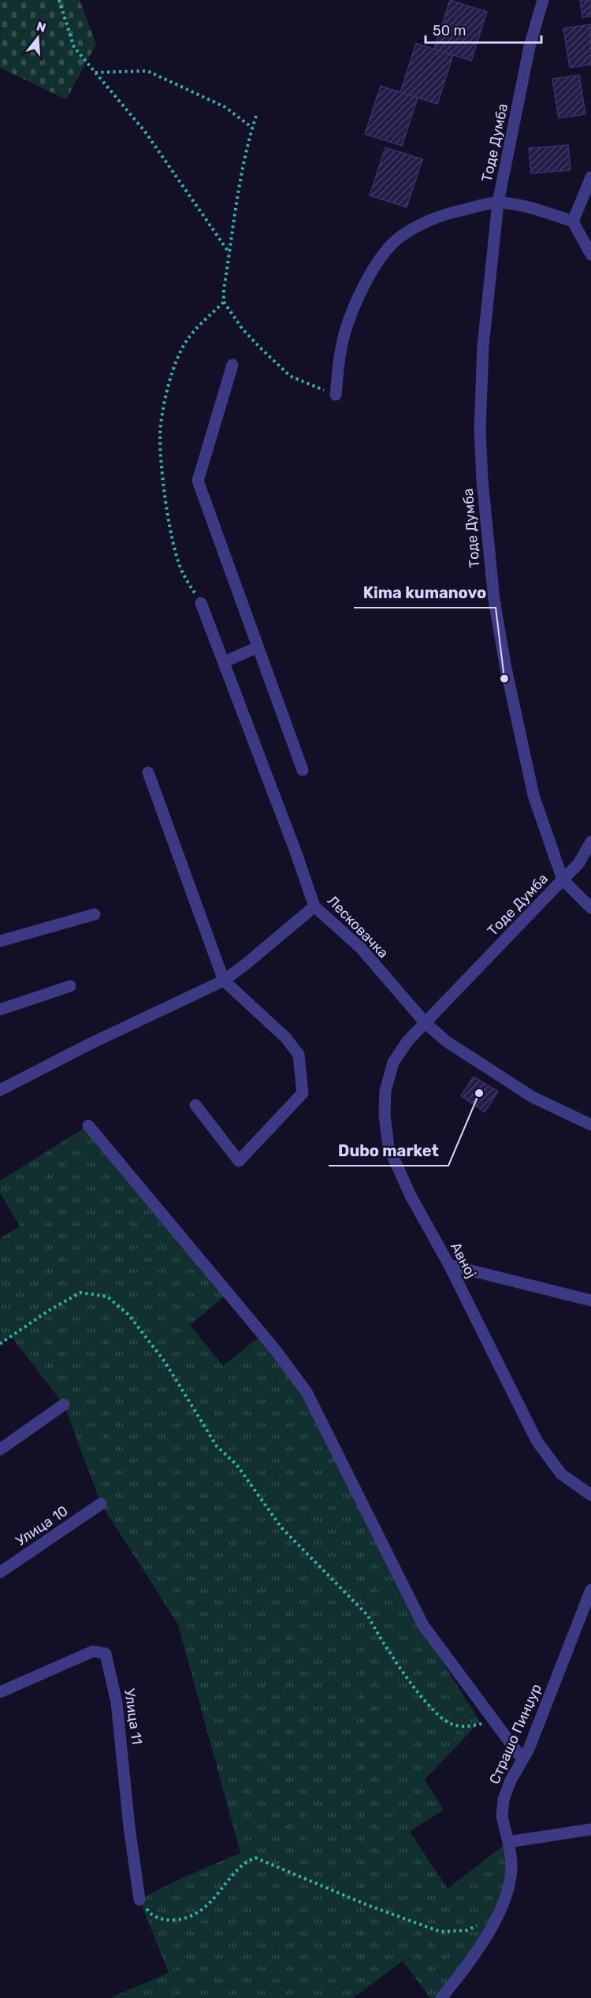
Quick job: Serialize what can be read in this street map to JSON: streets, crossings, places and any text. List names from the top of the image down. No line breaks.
{"streets":{"street":["Тоде Думба","Лесковачка","Авној","Улица 10","Улица 11","Страшо Пинџур"]},"crossings":[["Тоде Думба","Лесковачка"],["Тоде Думба","Авној"],["Лесковачка","Авној"]],"places":["Kima kumanovo","Dubo market"],"scale_bar":"50 m","north":"top"}
